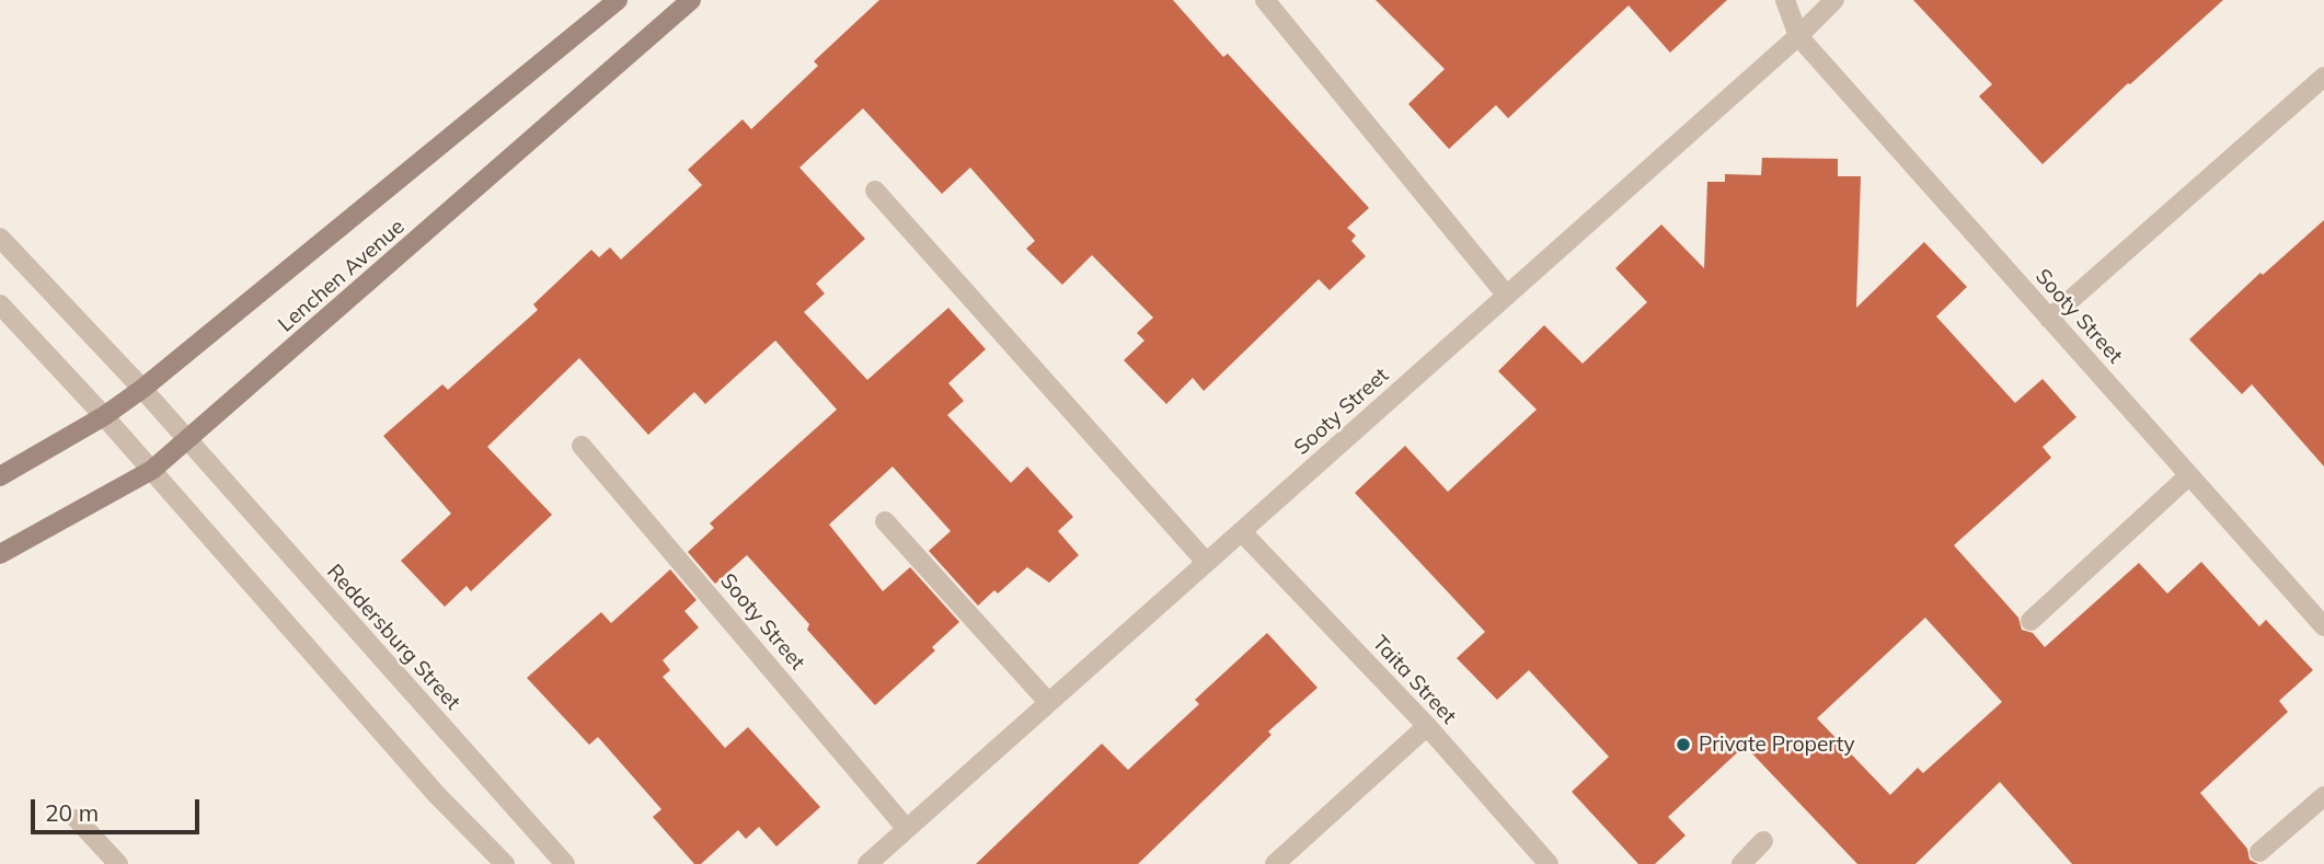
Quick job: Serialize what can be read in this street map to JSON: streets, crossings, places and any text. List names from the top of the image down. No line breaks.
{"streets":{"main road":["Lenchen Avenue"],"street":["Sooty Street","Reddersburg Street","Taita Street"]},"crossings":[["Lenchen Avenue","Reddersburg Street"],["Sooty Street","Taita Street"]],"places":["Private Property"],"scale_bar":"20 m"}
